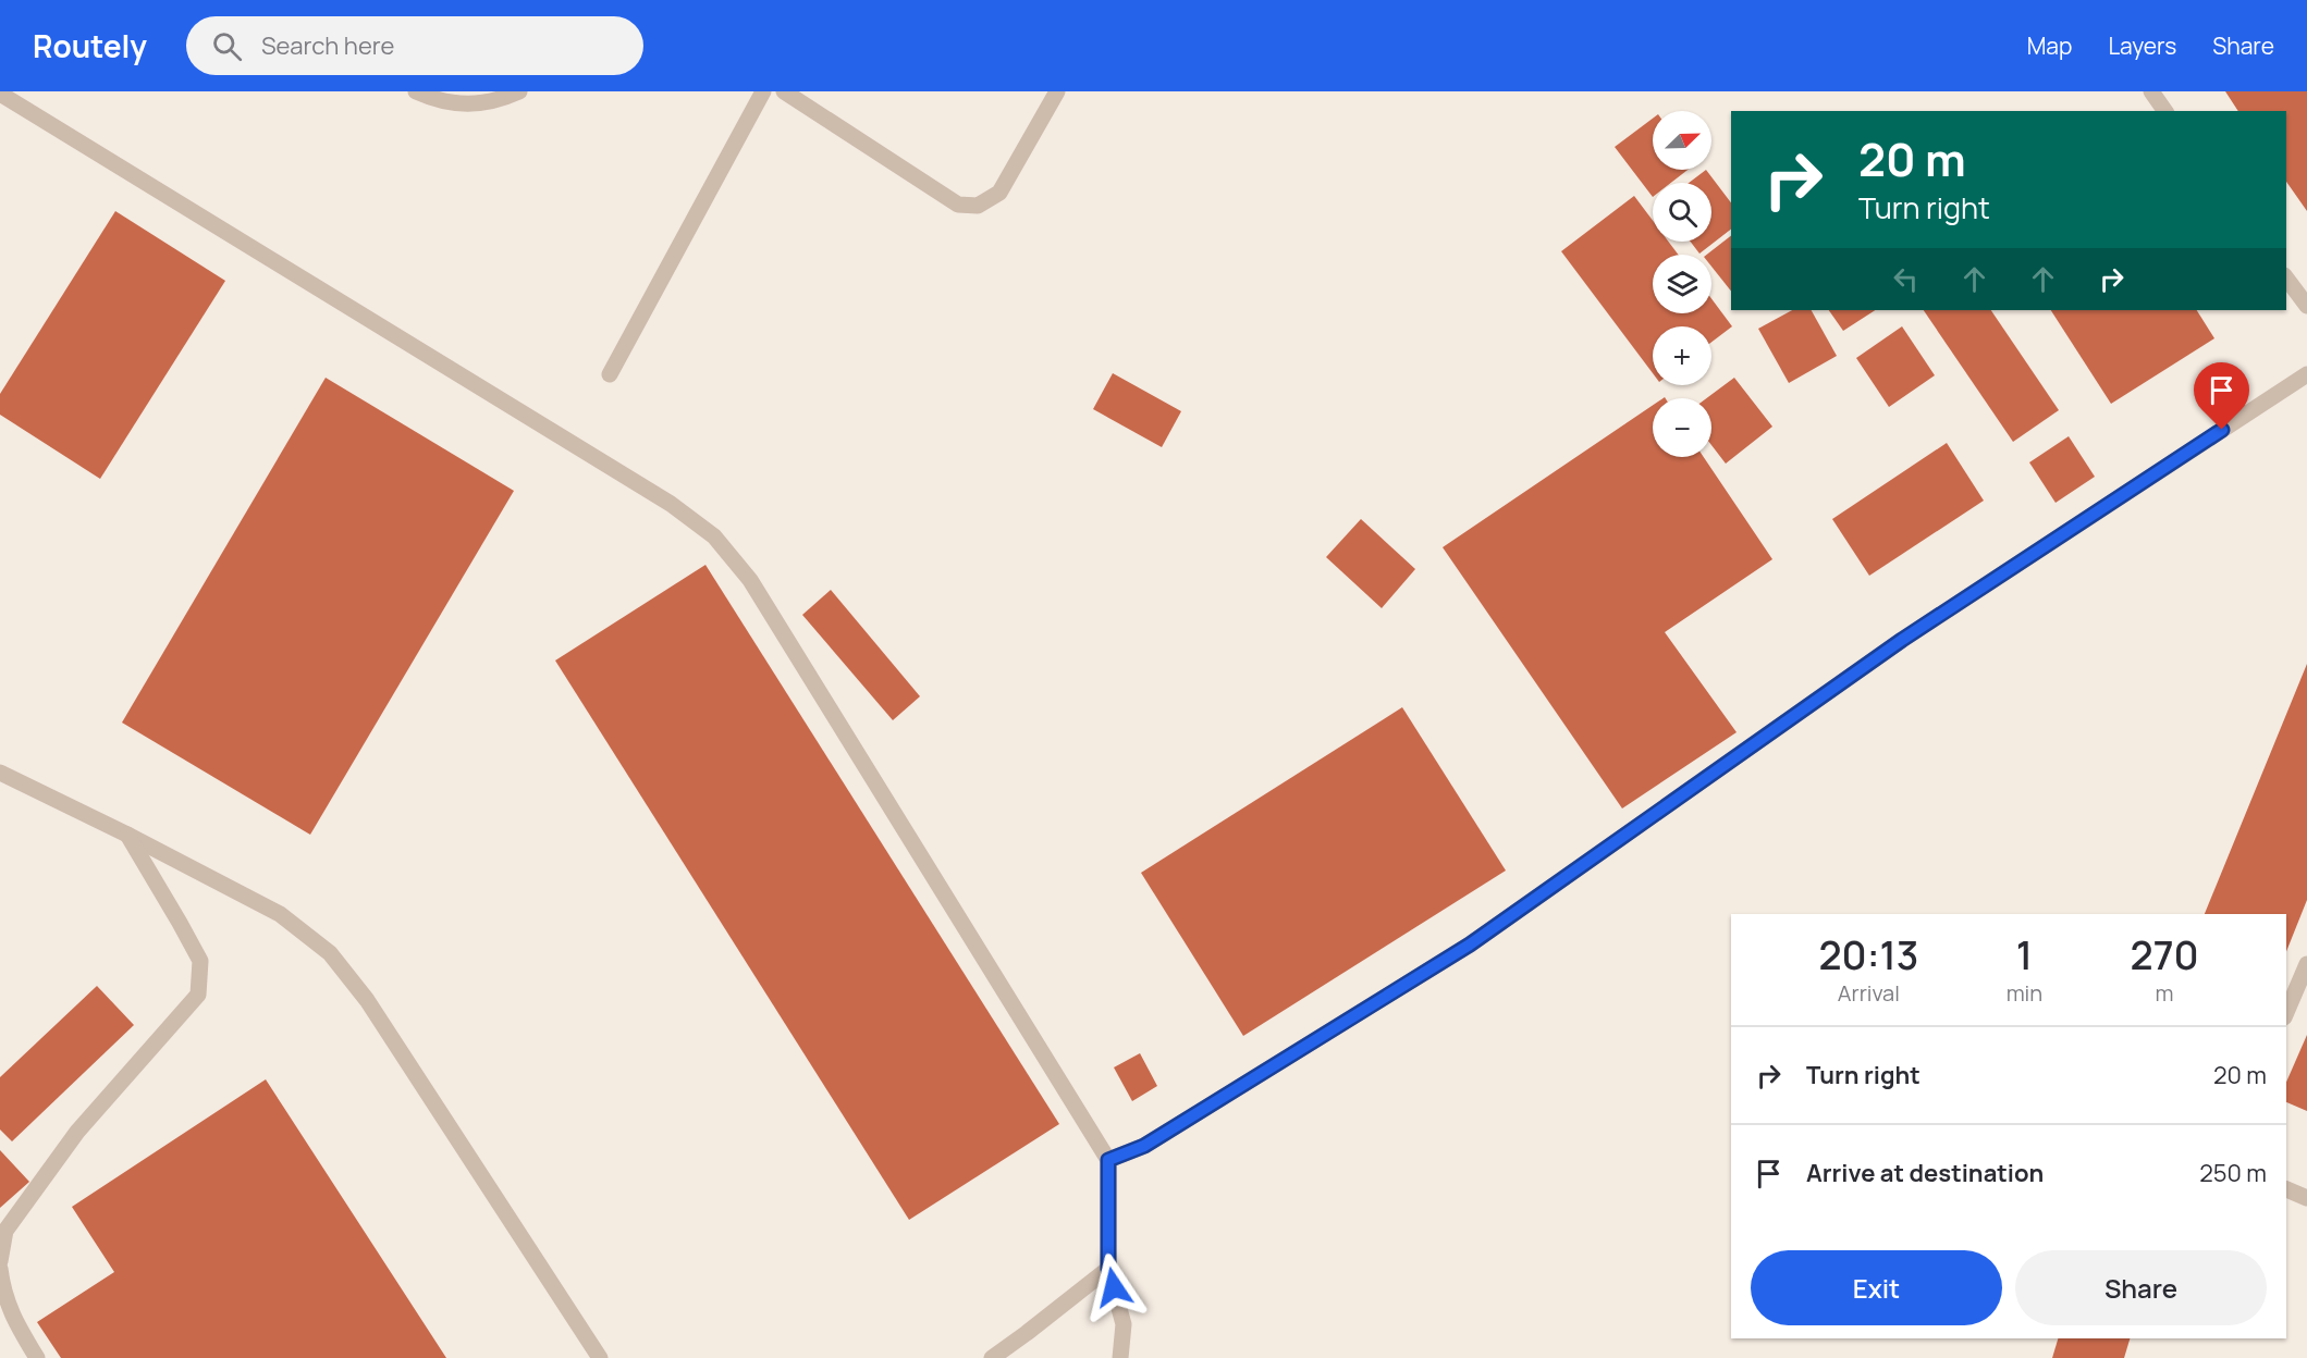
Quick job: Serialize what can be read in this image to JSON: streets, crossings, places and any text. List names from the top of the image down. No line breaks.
{"north":"top right","page":{"header":"Routely","search":"Search here","nav":["Map","Layers","Share"],"map_buttons":["+","−"],"turn":["20 m","Turn right"],"eta":["20:13","Arrival","1","min","270","m"],"list":[{"name":"Turn right","value":"20 m"},{"name":"Arrive at destination","value":"250 m"}],"buttons":["Exit","Share"]}}
